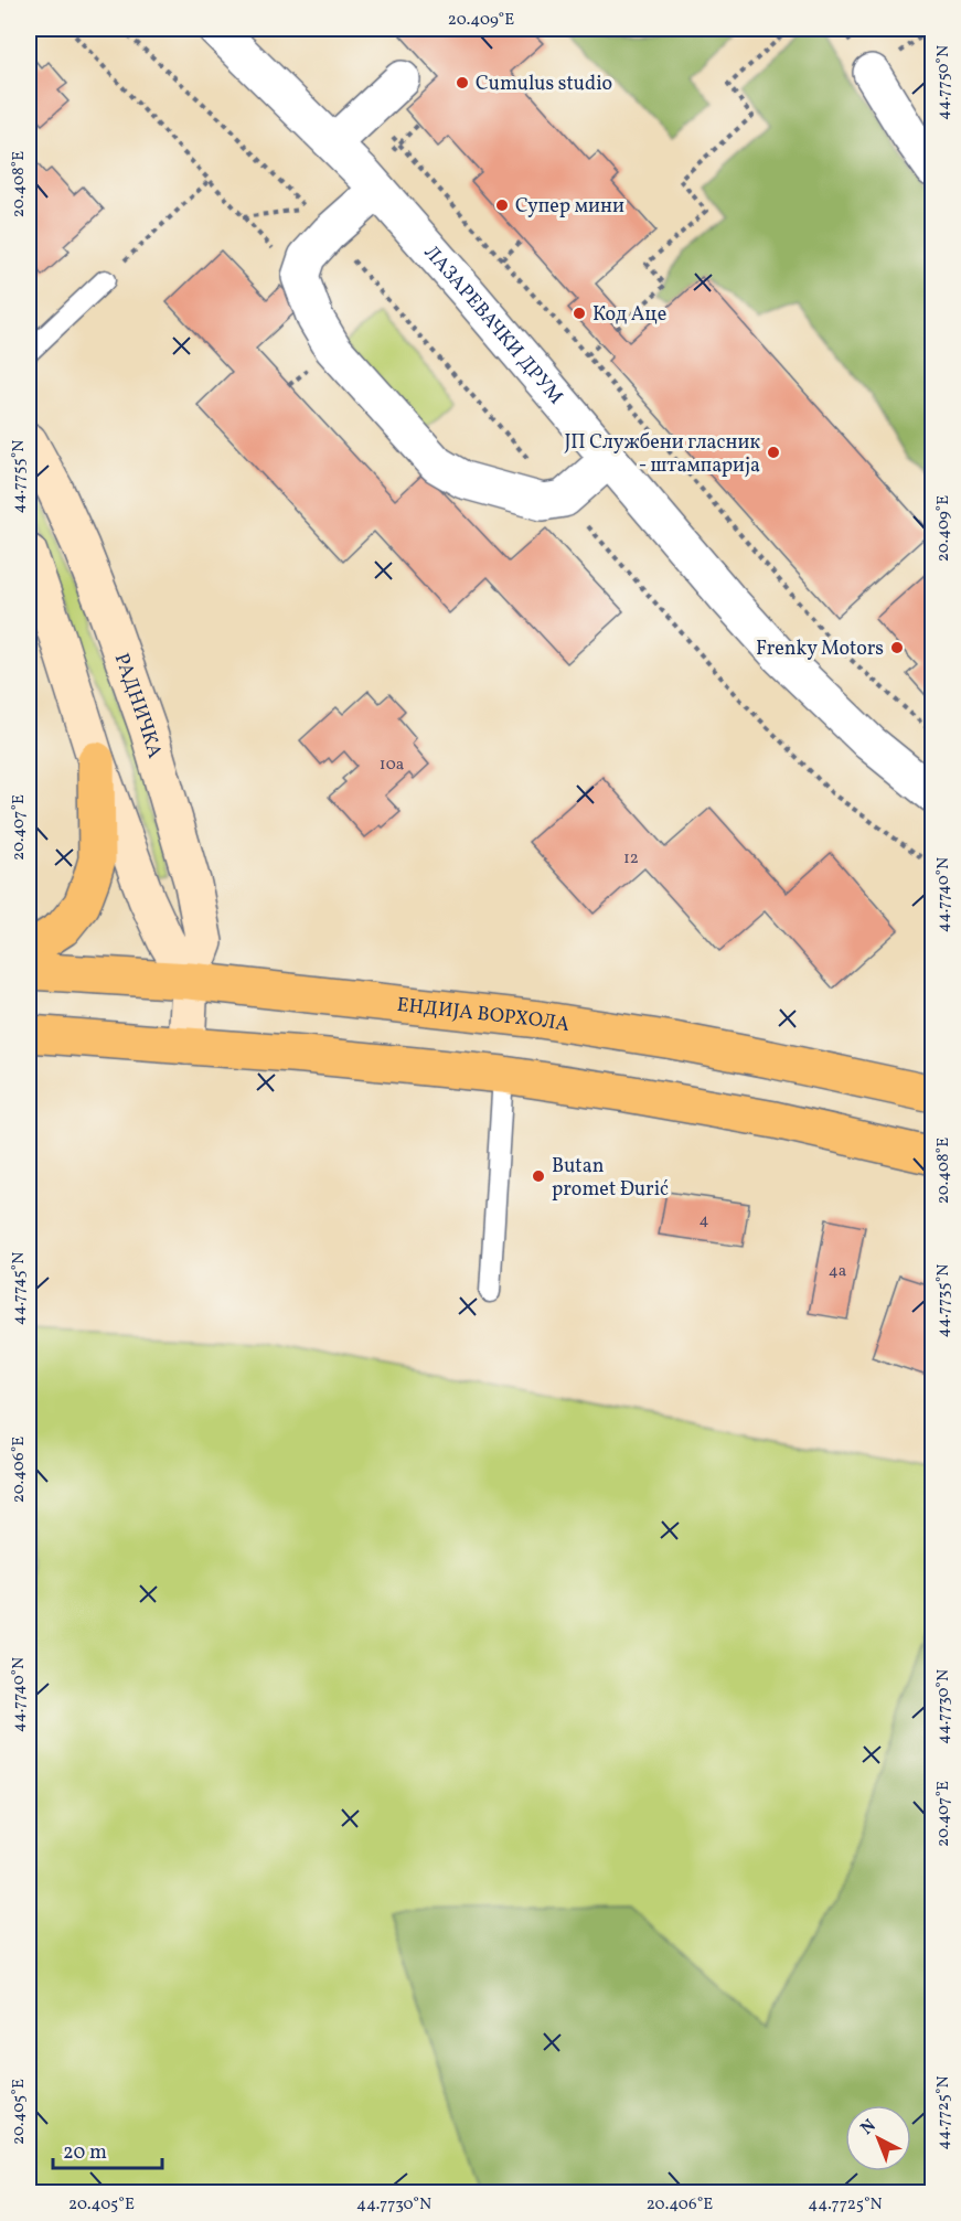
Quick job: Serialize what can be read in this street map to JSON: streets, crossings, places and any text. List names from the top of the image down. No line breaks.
{"streets":{"main road":["ЕНДИЈА ВОРХОЛА"],"street":["ЛАЗАРЕВАЧКИ ДРУМ","РАДНИЧКА"]},"crossings":[["РАДНИЧКА","ЕНДИЈА ВОРХОЛА"]],"places":["Cumulus studio","Супер мини","Код Аце","ЈП Службени гласник - штампарија","Frenky Motors","Butan promet Đurić"],"house_numbers":["10a","12","4","4a"],"scale_bar":"20 m","north":"top left","coordinates":["20.409°E","44.7750°N","20.408°E","44.7755°N","20.407°E","44.7740°N","44.7745°N","44.7735°N","20.406°E","44.7730°N","20.405°E","44.7725°N"]}
